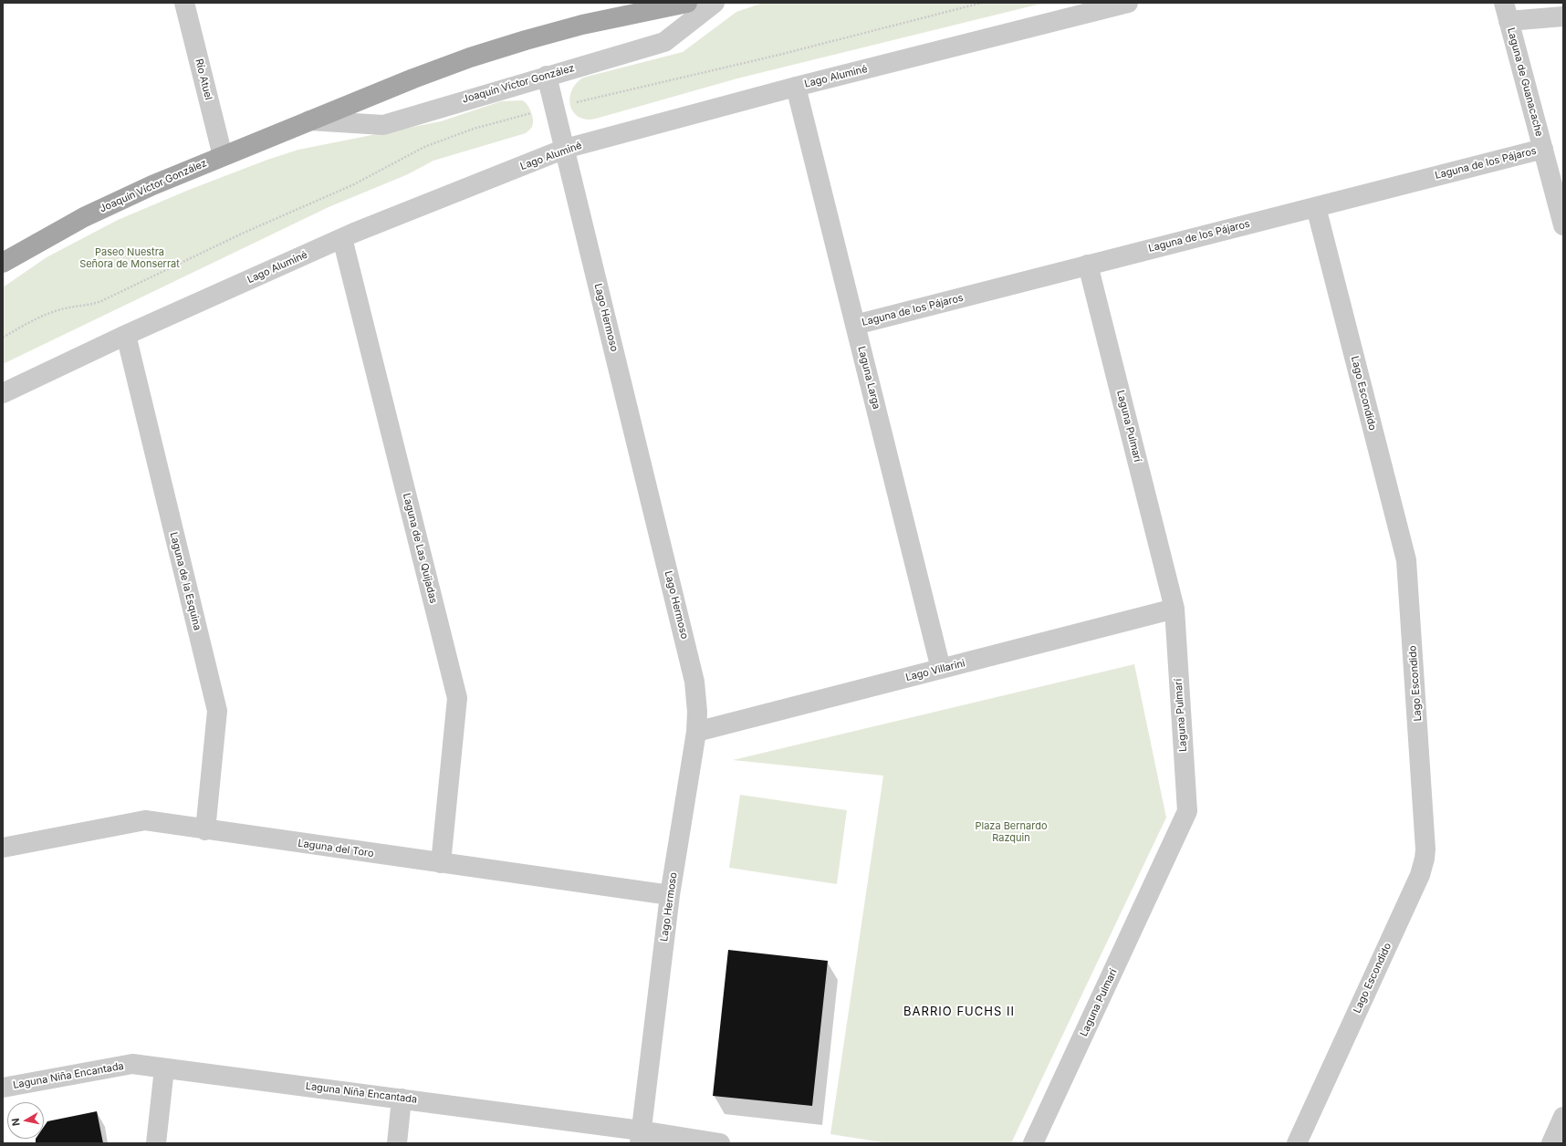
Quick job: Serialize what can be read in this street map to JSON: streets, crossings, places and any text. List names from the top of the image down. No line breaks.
{"streets":{"main road":["Joaquín Víctor González"],"street":["Lago Aluminé","Río Atuel","Laguna de Guanacache","Laguna de los Pájaros","Lago Hermoso","Laguna Larga","Lago Escondido","Laguna Pulmarí","Laguna de Las Quijadas","Laguna de la Esquina","Lago Villarini","Laguna del Toro","Laguna Niña Encantada"]},"crossings":[["Lago Aluminé","Lago Hermoso"],["Lago Aluminé","Laguna Larga"],["Lago Aluminé","Laguna de Las Quijadas"],["Lago Aluminé","Laguna de la Esquina"],["Río Atuel","Joaquín Víctor González"],["Laguna de Guanacache","Laguna de los Pájaros"],["Joaquín Víctor González","Lago Hermoso"],["Laguna de los Pájaros","Laguna Larga"],["Laguna de los Pájaros","Lago Escondido"],["Laguna de los Pájaros","Laguna Pulmarí"],["Lago Hermoso","Lago Villarini"],["Lago Hermoso","Laguna del Toro"],["Lago Hermoso","Laguna Niña Encantada"],["Laguna Larga","Lago Villarini"],["Laguna Pulmarí","Lago Villarini"],["Laguna de Las Quijadas","Laguna del Toro"],["Laguna de la Esquina","Laguna del Toro"]],"districts":["BARRIO FUCHS II"],"parks":["Paseo Nuestra Señora de Monserrat","Plaza Bernardo Razquin"],"north":"left"}
